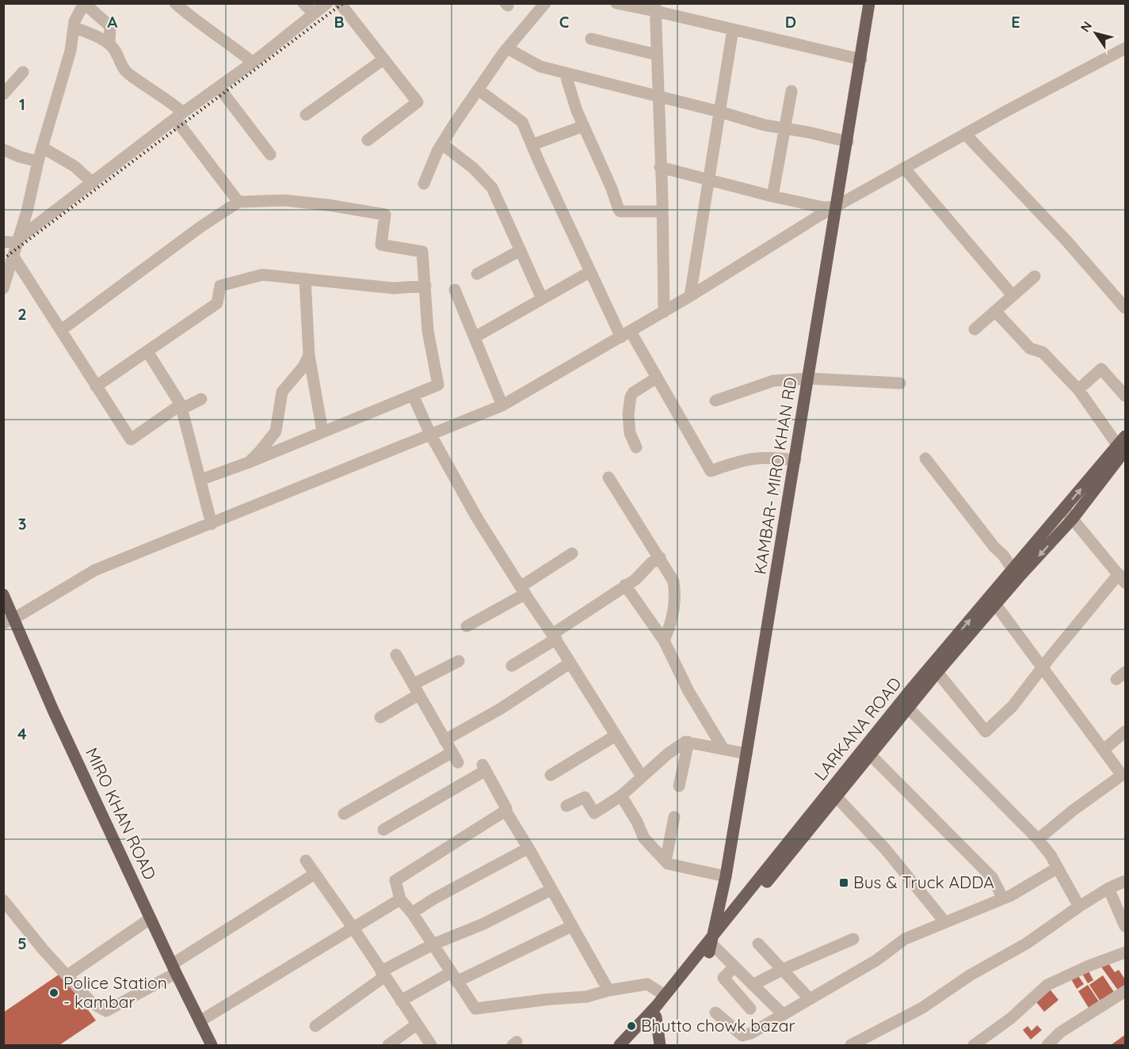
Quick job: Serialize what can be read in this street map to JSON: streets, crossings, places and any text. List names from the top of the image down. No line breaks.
{"streets":{"main road":["KAMBAR- MIRO KHAN RD","LARKANA ROAD","MIRO KHAN ROAD"]},"crossings":[["KAMBAR- MIRO KHAN RD","LARKANA ROAD"]],"places":{"transit":["Bus & Truck ADDA"],"other":["Police Station - kambar","Bhutto chowk bazar"]},"north":"top left","grid":{"columns":["A","B","C","D","E"],"rows":["1","2","3","4","5"]}}
